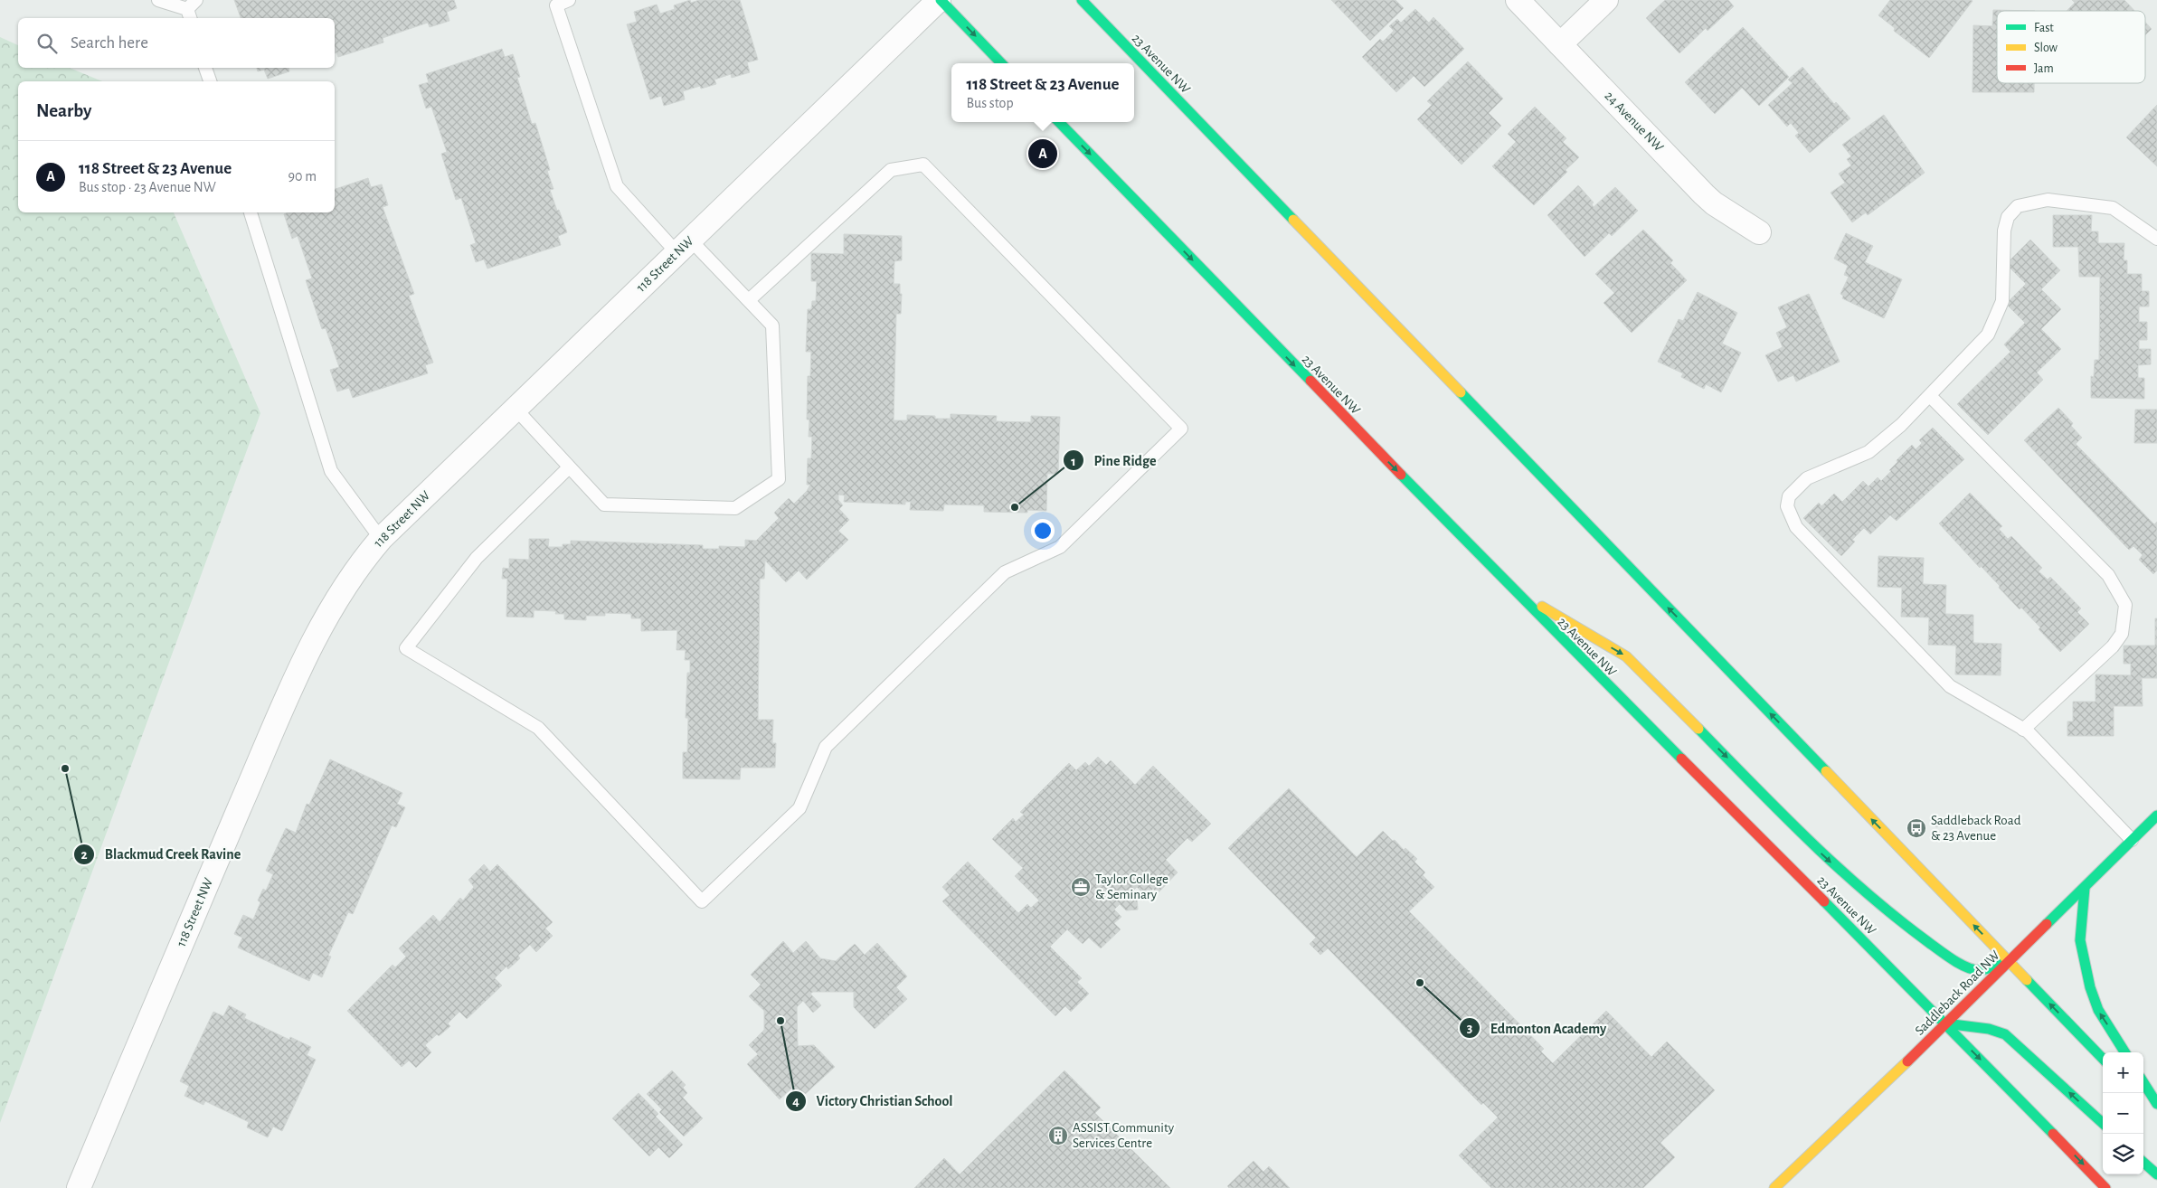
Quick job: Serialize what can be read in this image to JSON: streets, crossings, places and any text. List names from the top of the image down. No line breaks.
{"streets":{"main road":["23 Avenue NW","Saddleback Road NW"],"street":["24 Avenue NW","118 Street NW"]},"crossings":[["23 Avenue NW","Saddleback Road NW"]],"places":{"other":["Pine Ridge","Blackmud Creek Ravine","Edmonton Academy","Victory Christian School"],"bus stop":["Saddleback Road & 23 Avenue"],"office":["Taylor College & Seminary"],"building":["ASSIST Community Services Centre"]},"legend":["Fast","Slow","Jam"],"page":{"search":"Search here","popup":["118 Street & 23 Avenue","Bus stop"],"heading":"Nearby","pins":"A","list":[{"mark":"A","name":"118 Street & 23 Avenue","note":"Bus stop · 23 Avenue NW","value":"90 m"}],"map_buttons":["+","−"]}}
